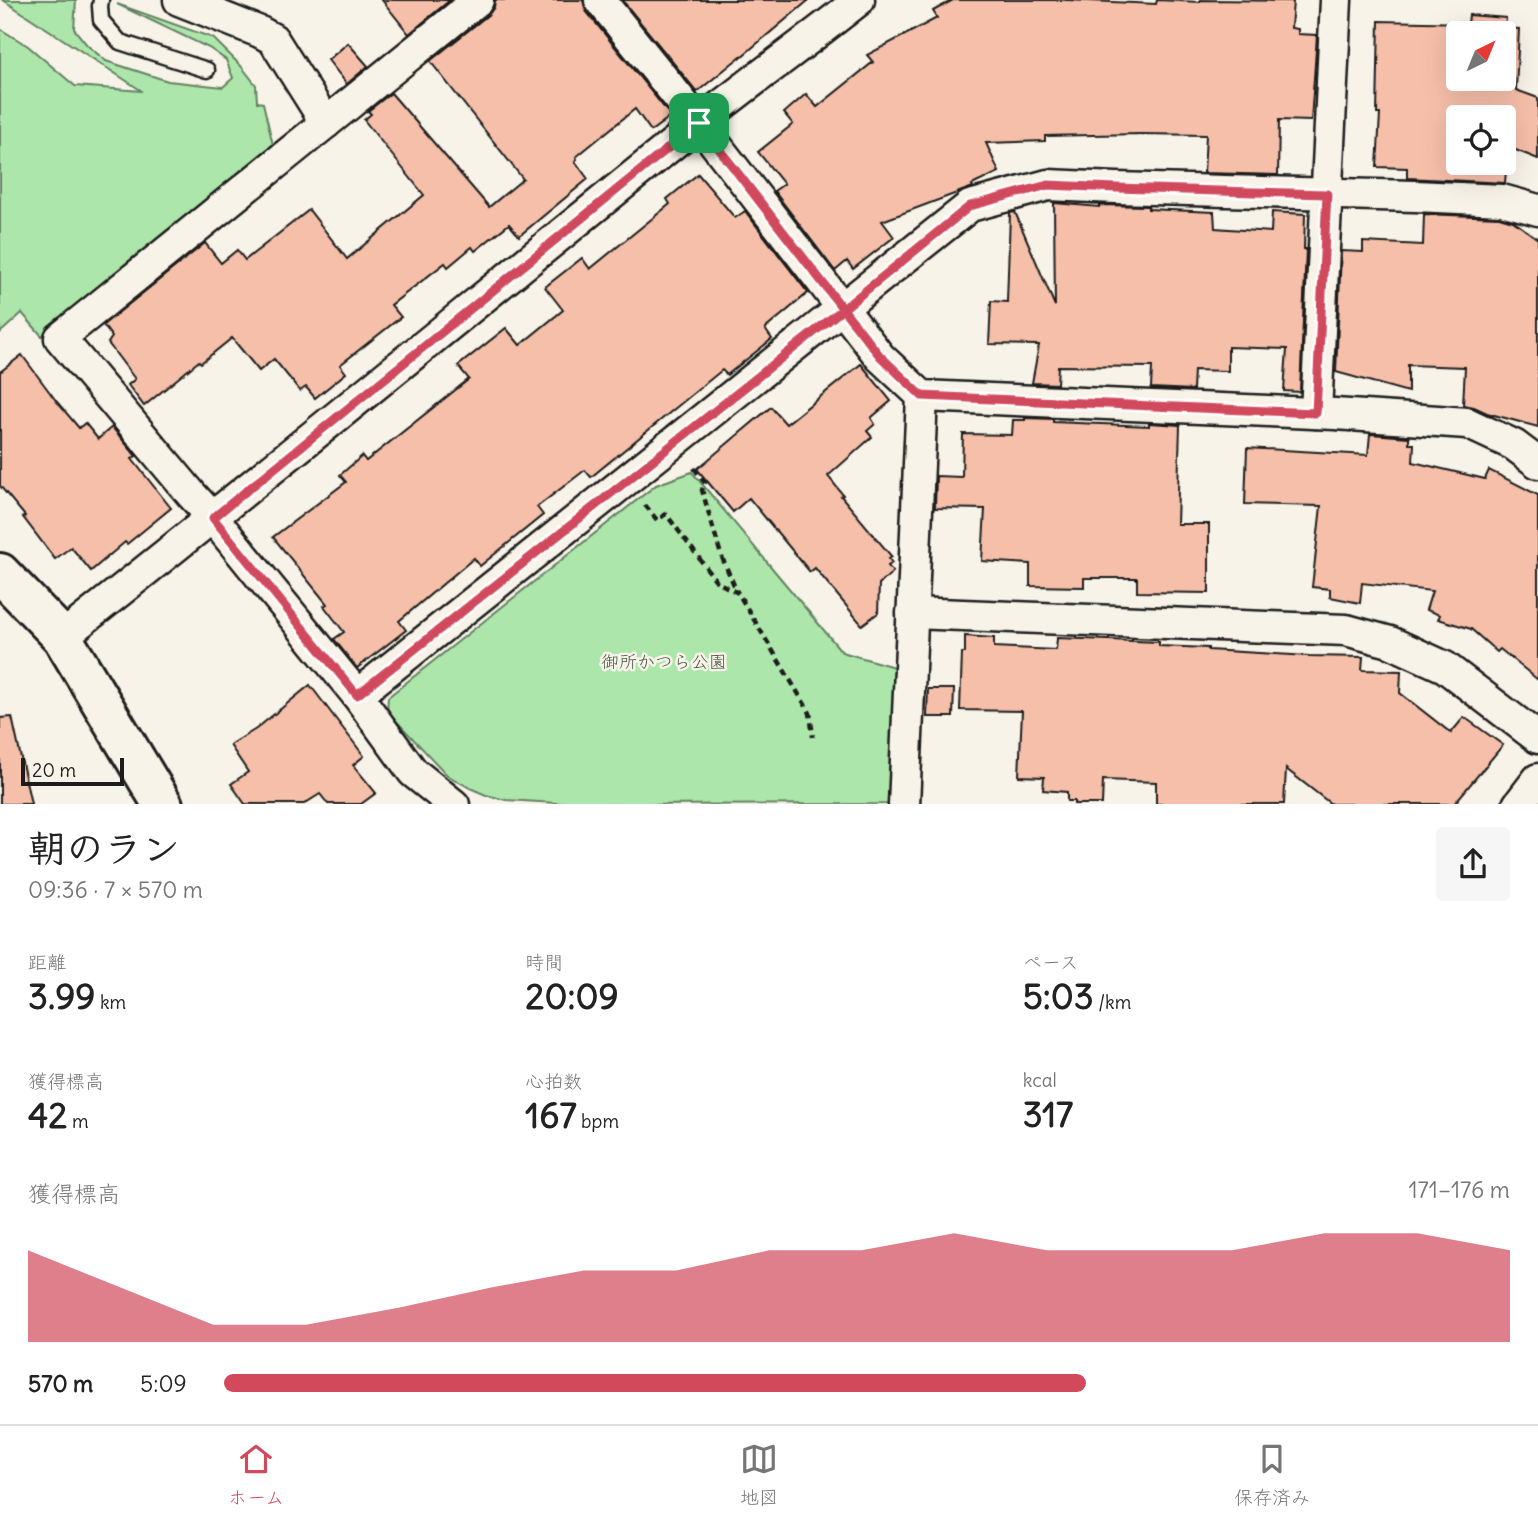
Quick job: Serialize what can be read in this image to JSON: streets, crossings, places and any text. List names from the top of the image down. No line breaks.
{"parks":["御所かつら公園"],"scale_bar":"20 m","north":"top right","page":{"scale":"20 m","heading":["朝のラン","09:36 · 7 × 570 m"],"stats":[["距離","3.99 km"],["時間","20:09"],["ペース","5:03 /km"],["獲得標高","42 m"],["心拍数","167 bpm"],["kcal","317"]],"chart":["獲得標高","171–176 m"],"list":[{"name":"570 m","note":"5:09"}],"tabs":["ホーム","地図","保存済み"]}}
